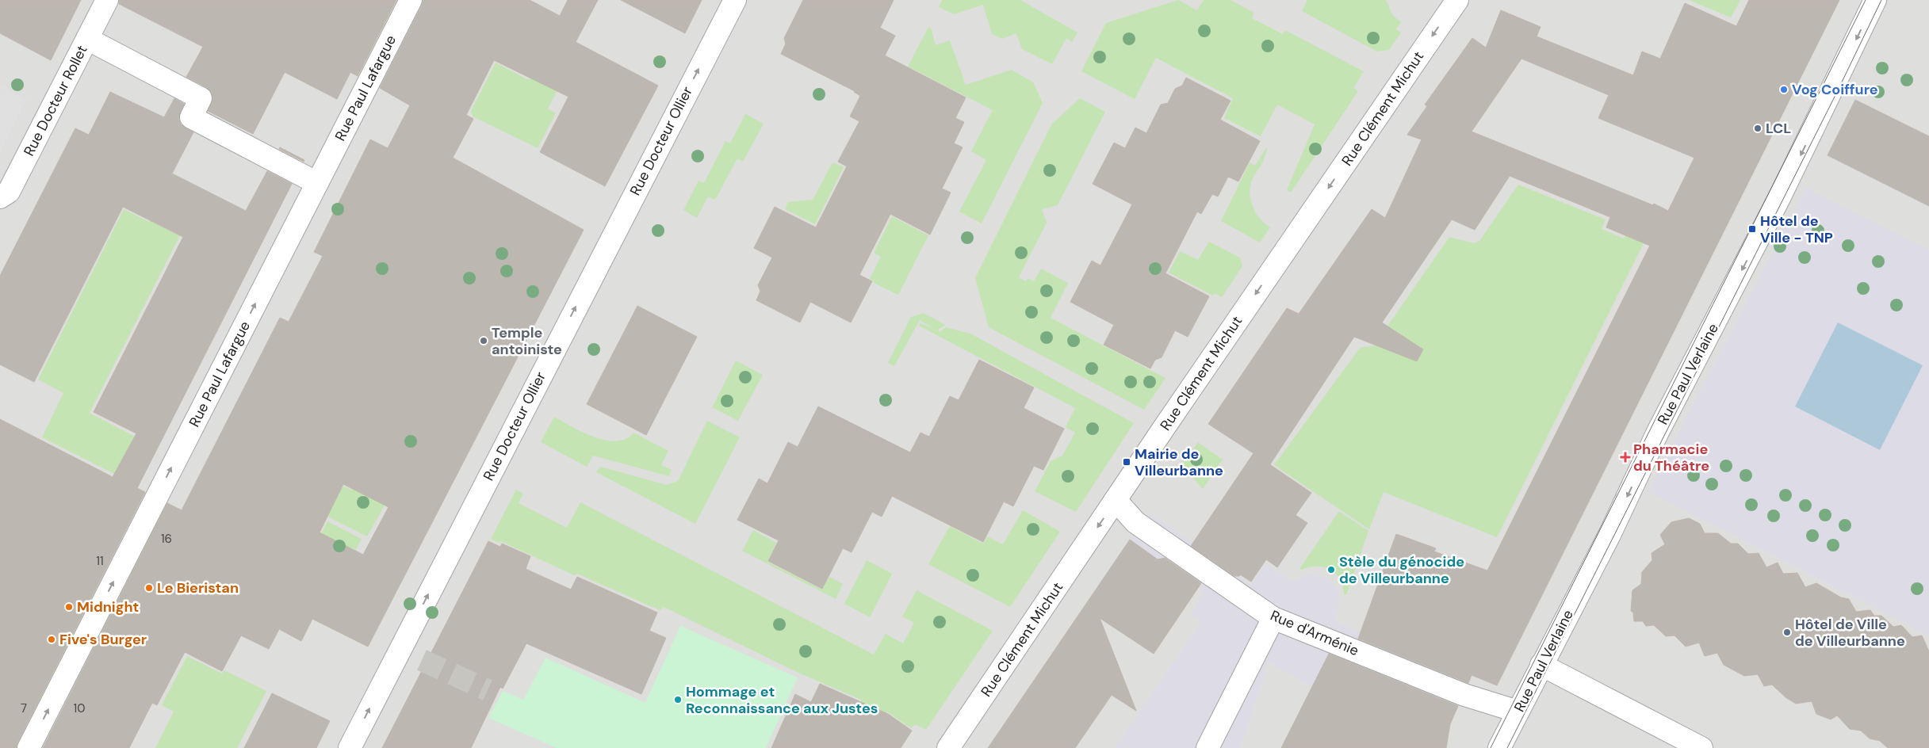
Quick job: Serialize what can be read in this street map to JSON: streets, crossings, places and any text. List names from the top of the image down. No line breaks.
{"streets":{"street":["Rue Paul Lafargue","Rue Docteur Rollet","Rue Clément Michut","Rue Docteur Ollier","Rue Paul Verlaine","Rue d'Arménie"]},"crossings":[["Rue Clément Michut","Rue d'Arménie"],["Rue Paul Verlaine","Rue d'Arménie"]],"one_way":["Rue Paul Lafargue","Rue Clément Michut","Rue Docteur Ollier","Rue Paul Verlaine"],"places":{"other":["Vog Coiffure","LCL","Temple antoiniste","Stèle du génocide de Villeurbanne","Le Bieristan","Midnight","Hôtel de Ville de Villeurbanne","Five's Burger","Hommage et Reconnaissance aux Justes"],"transit":["Hôtel de Ville - TNP","Mairie de Villeurbanne"],"health":["Pharmacie du Théâtre"]},"house_numbers":["16","11","7","10"]}
